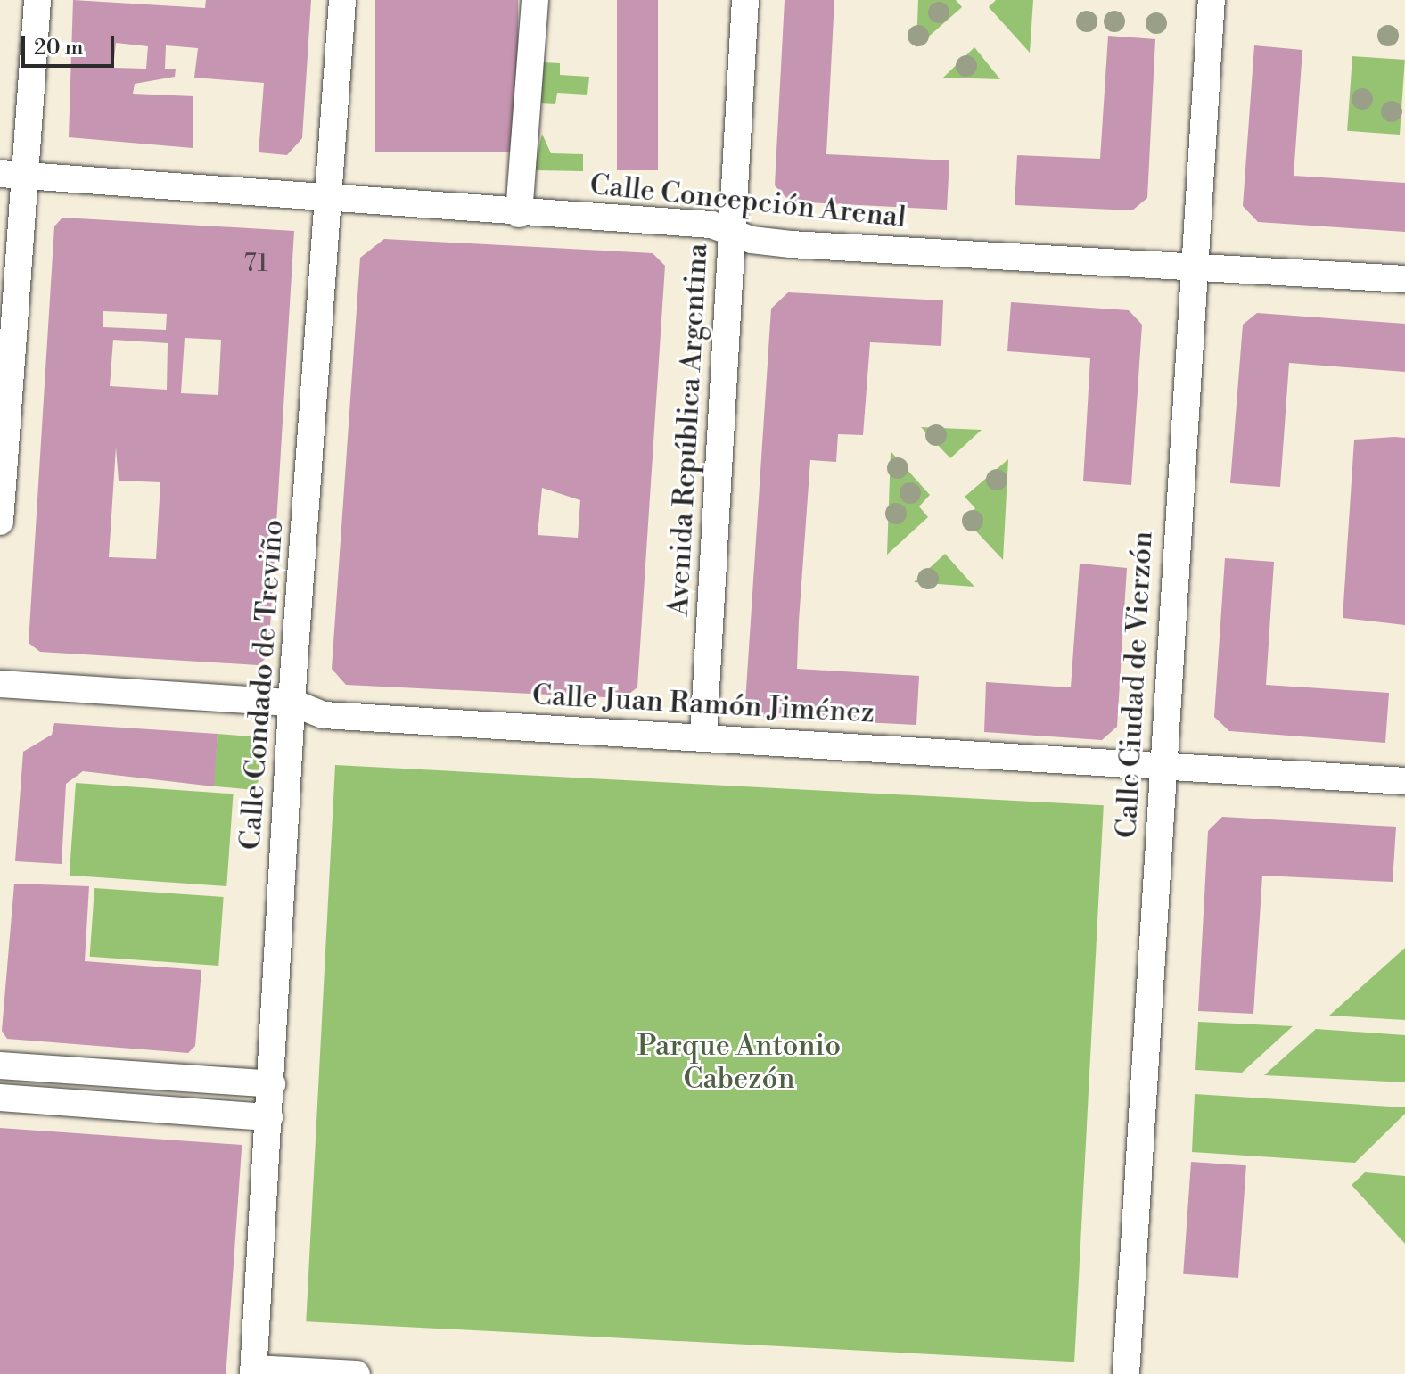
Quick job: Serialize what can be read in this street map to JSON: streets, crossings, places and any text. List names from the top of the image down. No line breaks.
{"streets":{"street":["Calle Concepción Arenal","Avenida República Argentina","Calle Condado de Treviño","Calle Ciudad de Vierzón","Calle Juan Ramón Jiménez"]},"crossings":[["Calle Concepción Arenal","Avenida República Argentina"],["Calle Concepción Arenal","Calle Condado de Treviño"],["Calle Concepción Arenal","Calle Ciudad de Vierzón"],["Avenida República Argentina","Calle Juan Ramón Jiménez"],["Calle Condado de Treviño","Calle Juan Ramón Jiménez"],["Calle Ciudad de Vierzón","Calle Juan Ramón Jiménez"]],"parks":["Parque Antonio Cabezón"],"house_numbers":["71"],"scale_bar":"20 m"}
